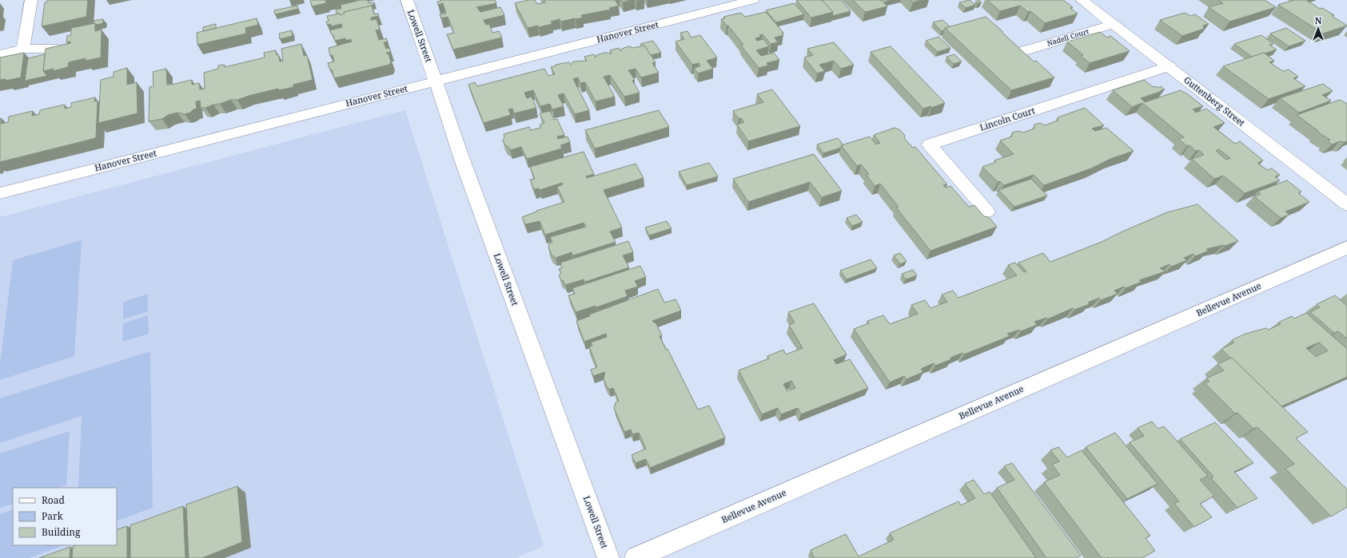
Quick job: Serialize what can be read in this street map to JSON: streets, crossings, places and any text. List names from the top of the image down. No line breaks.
{"streets":{"street":["Hanover Street","Lowell Street","Nadell Court","Guttenberg Street","Lincoln Court","Bellevue Avenue"]},"crossings":[["Hanover Street","Lowell Street"],["Nadell Court","Guttenberg Street"],["Guttenberg Street","Lincoln Court"]],"legend":["Road","Park","Building"],"north":"top"}
